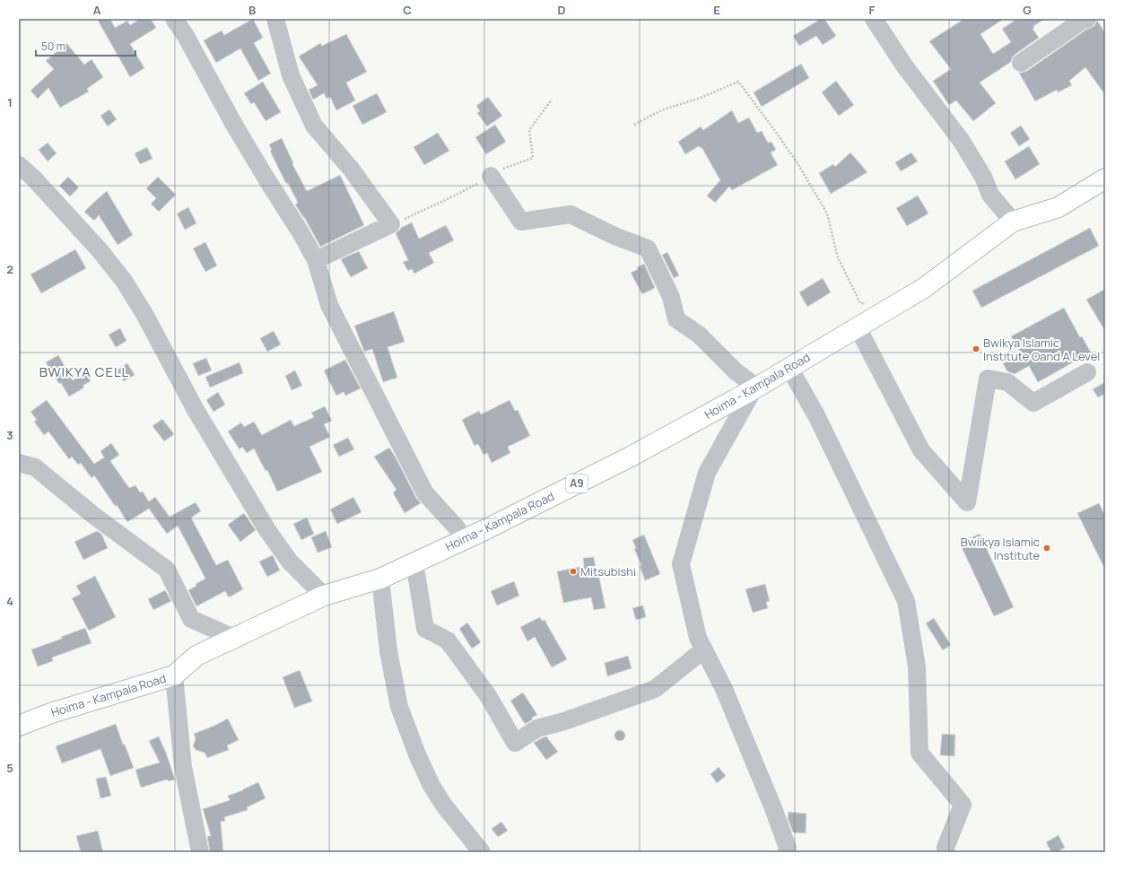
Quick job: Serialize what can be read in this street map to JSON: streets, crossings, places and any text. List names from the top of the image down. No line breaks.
{"streets":{"main road":["Hoima - Kampala Road","A9"]},"districts":["BWIKYA CELL"],"places":["Bwikya Islamic Institute Oand A Level","Bwiikya Islamic Institute","Mitsubishi"],"scale_bar":"50 m","grid":{"columns":["A","B","C","D","E","F","G"],"rows":["1","2","3","4","5"]}}
